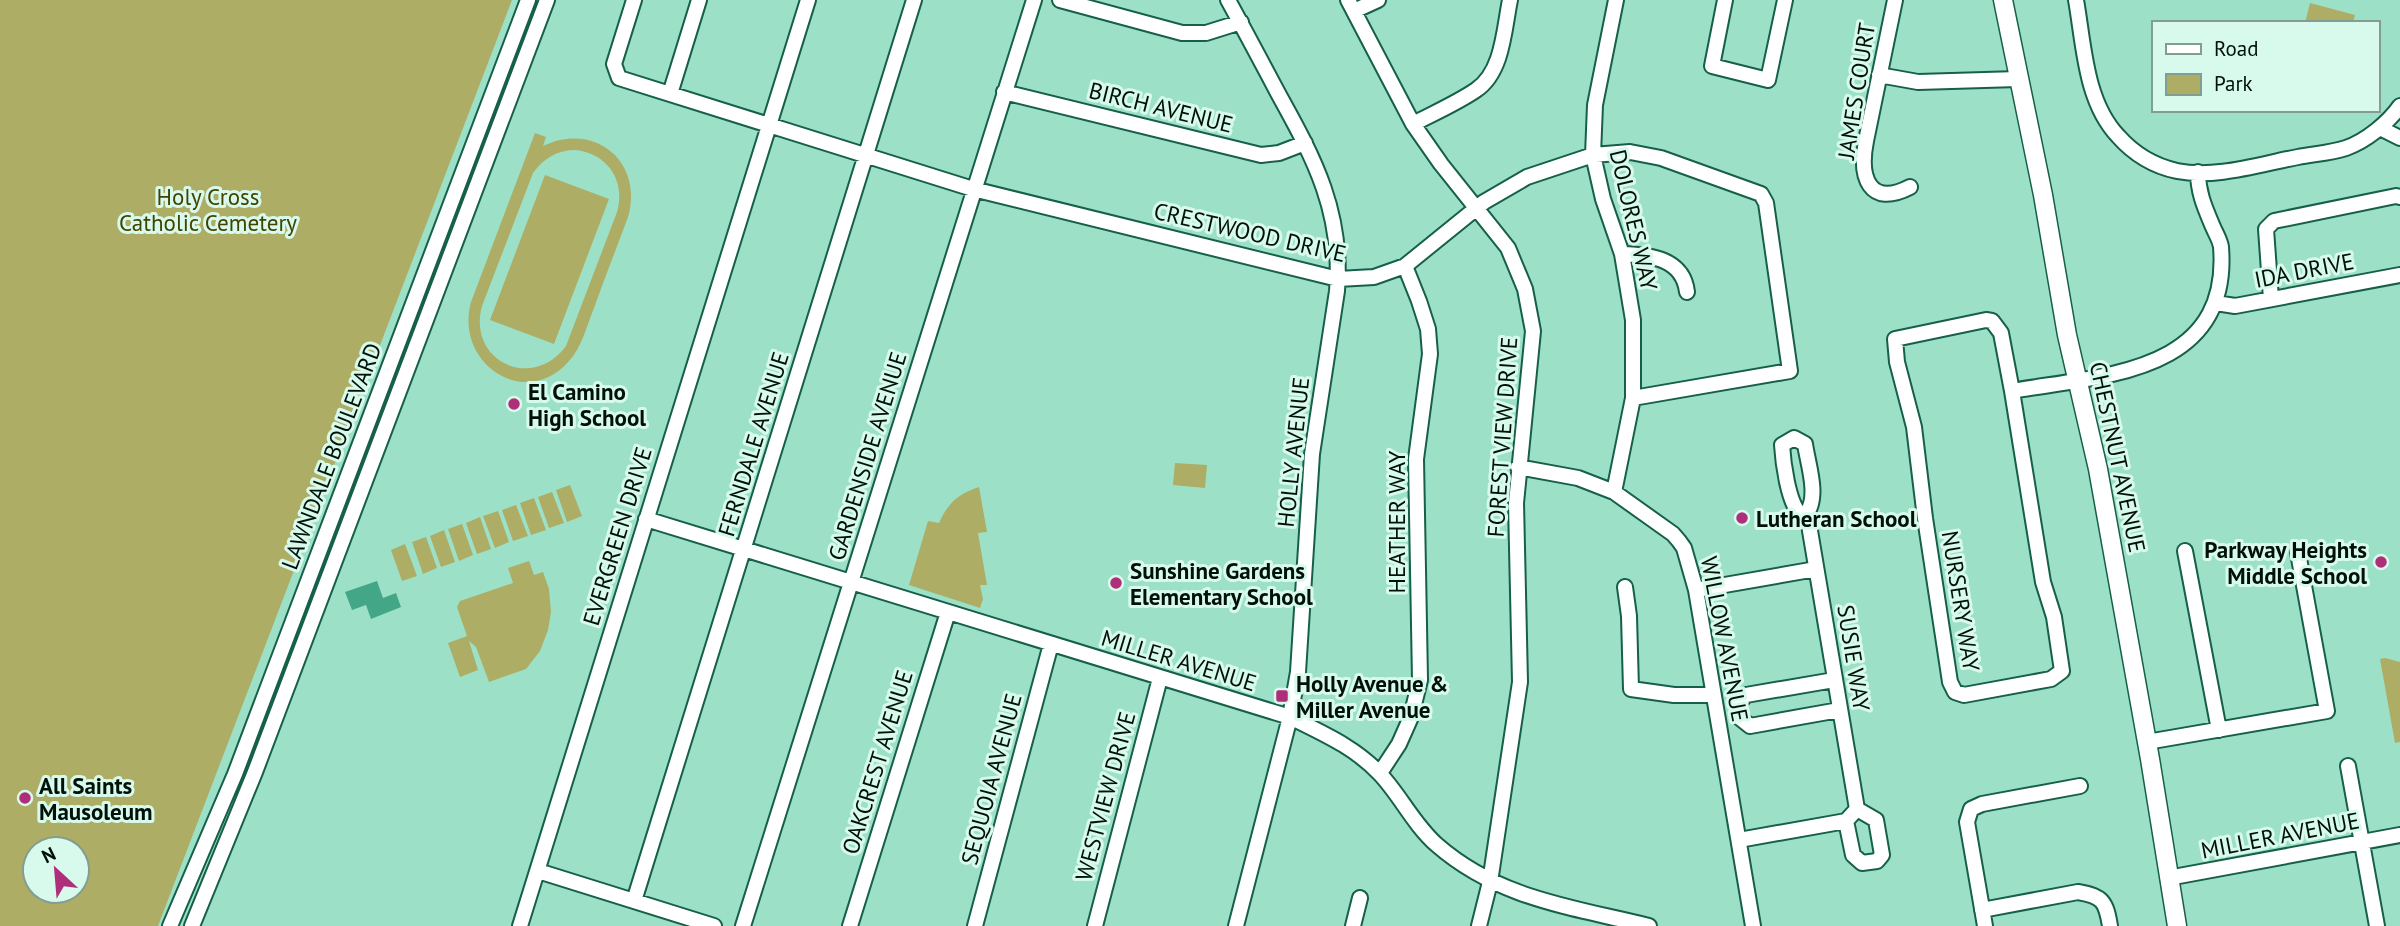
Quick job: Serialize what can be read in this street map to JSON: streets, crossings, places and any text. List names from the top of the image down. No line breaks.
{"streets":{"main road":["CHESTNUT AVENUE"],"street":["JAMES COURT","BIRCH AVENUE","DOLORES WAY","CRESTWOOD DRIVE","IDA DRIVE","FOREST VIEW DRIVE","FERNDALE AVENUE","HOLLY AVENUE","LAWNDALE BOULEVARD","GARDENSIDE AVENUE","HEATHER WAY","EVERGREEN DRIVE","NURSERY WAY","WILLOW AVENUE","SUSIE WAY","MILLER AVENUE","OAKCREST AVENUE","SEQUOIA AVENUE","WESTVIEW DRIVE"]},"crossings":[["BIRCH AVENUE","HOLLY AVENUE"],["BIRCH AVENUE","GARDENSIDE AVENUE"],["DOLORES WAY","CRESTWOOD DRIVE"],["DOLORES WAY","WILLOW AVENUE"],["CRESTWOOD DRIVE","FOREST VIEW DRIVE"],["CRESTWOOD DRIVE","FERNDALE AVENUE"],["CRESTWOOD DRIVE","HOLLY AVENUE"],["CRESTWOOD DRIVE","GARDENSIDE AVENUE"],["CRESTWOOD DRIVE","HEATHER WAY"],["CRESTWOOD DRIVE","EVERGREEN DRIVE"],["FOREST VIEW DRIVE","WILLOW AVENUE"],["FOREST VIEW DRIVE","MILLER AVENUE"],["FERNDALE AVENUE","MILLER AVENUE"],["HOLLY AVENUE","MILLER AVENUE"],["GARDENSIDE AVENUE","MILLER AVENUE"],["CHESTNUT AVENUE","MILLER AVENUE"],["HEATHER WAY","MILLER AVENUE"],["EVERGREEN DRIVE","MILLER AVENUE"],["MILLER AVENUE","OAKCREST AVENUE"],["MILLER AVENUE","SEQUOIA AVENUE"],["MILLER AVENUE","WESTVIEW DRIVE"]],"parks":["Holy Cross Catholic Cemetery"],"places":{"other":["El Camino High School","Lutheran School","Parkway Heights Middle School","Sunshine Gardens Elementary School","All Saints Mausoleum"],"transit":["Holly Avenue & Miller Avenue"]},"legend":["Road","Park"],"north":"top left"}
